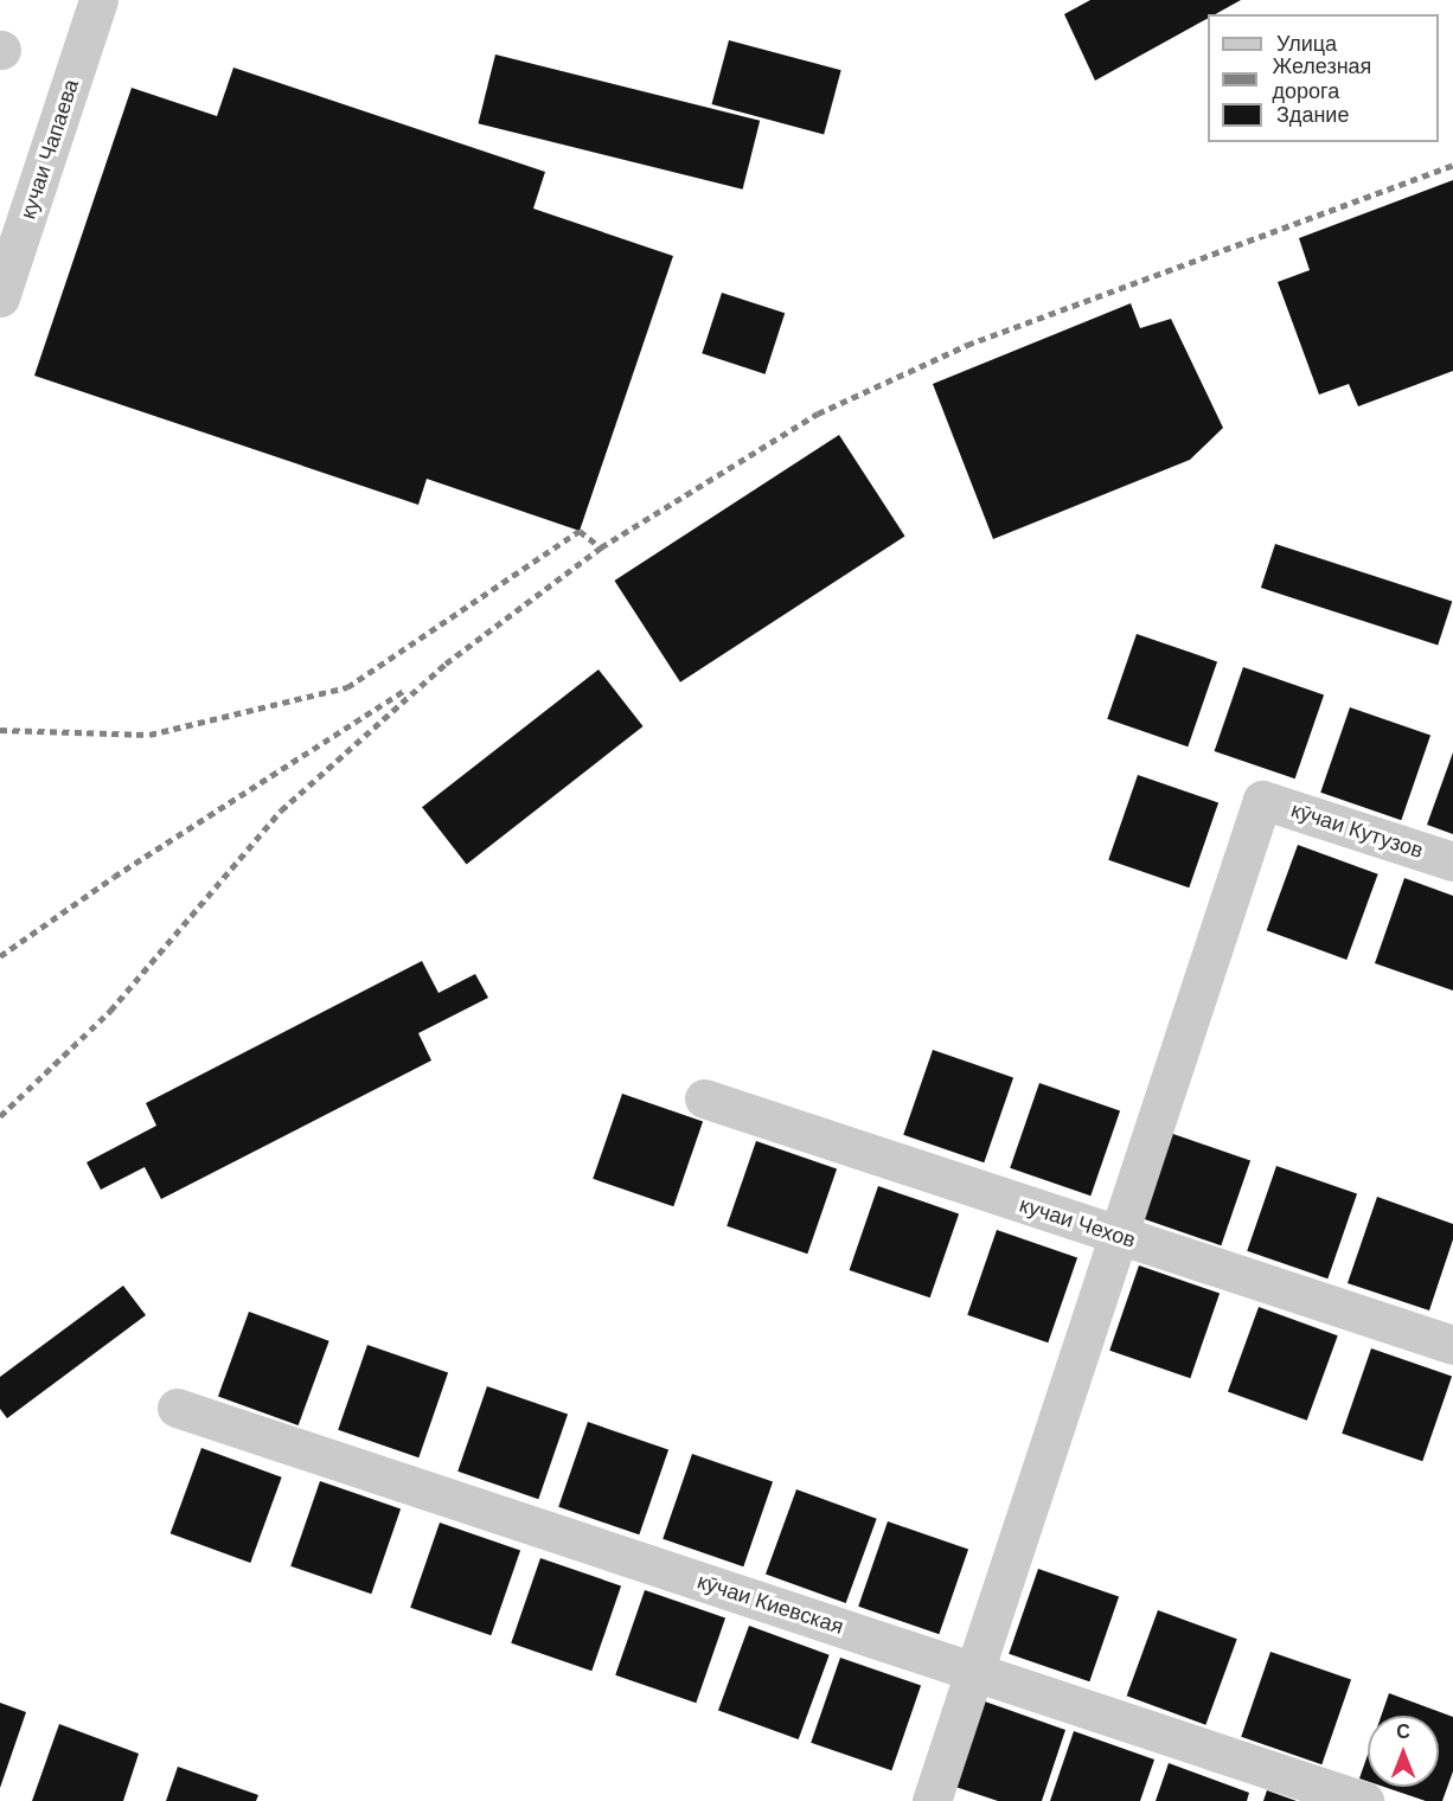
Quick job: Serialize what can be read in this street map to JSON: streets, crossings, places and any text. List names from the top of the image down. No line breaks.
{"streets":{"street":["кучаи Чапаева","кӯчаи Кутузов","кучаи Чехов","кӯчаи Киевская"]},"crossings":[["кӯчаи Кутузов","кучаи Чехов"]],"legend":["Улица","Железная дорога","Здание"],"north":"top"}
